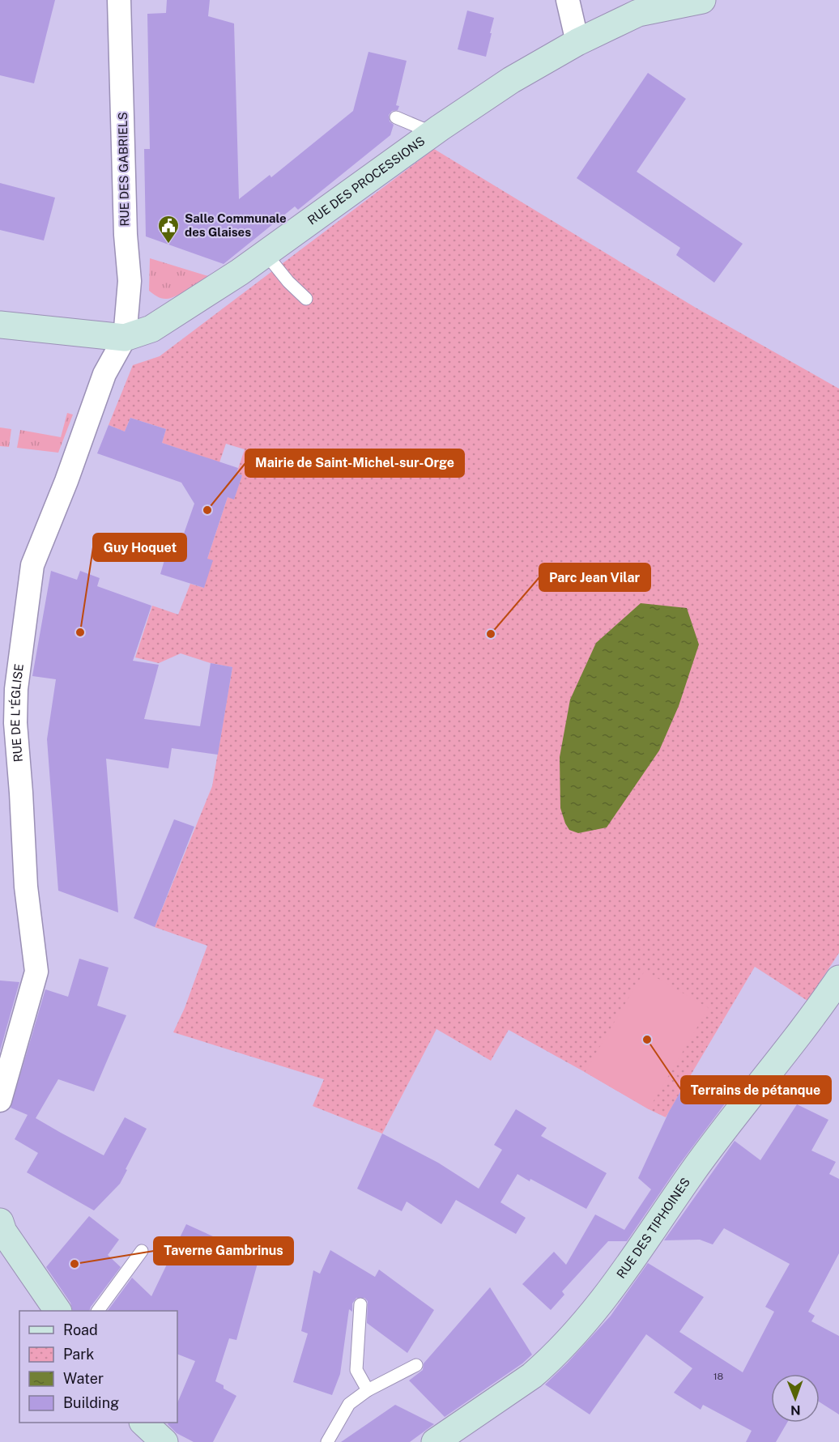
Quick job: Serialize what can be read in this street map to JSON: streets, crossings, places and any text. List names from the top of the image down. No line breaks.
{"streets":{"street":["RUE DES GABRIELS","RUE DES PROCESSIONS","RUE DE L'ÉGLISE","RUE DES TIPHOINES"]},"crossings":[["RUE DES GABRIELS","RUE DES PROCESSIONS"],["RUE DES GABRIELS","RUE DE L'ÉGLISE"],["RUE DES PROCESSIONS","RUE DE L'ÉGLISE"]],"places":{"public building":["Salle Communale des Glaises"],"other":["Mairie de Saint-Michel-sur-Orge","Guy Hoquet","Parc Jean Vilar","Terrains de pétanque","Taverne Gambrinus"]},"house_numbers":["18"],"legend":["Road","Park","Water","Building"],"north":"bottom"}
